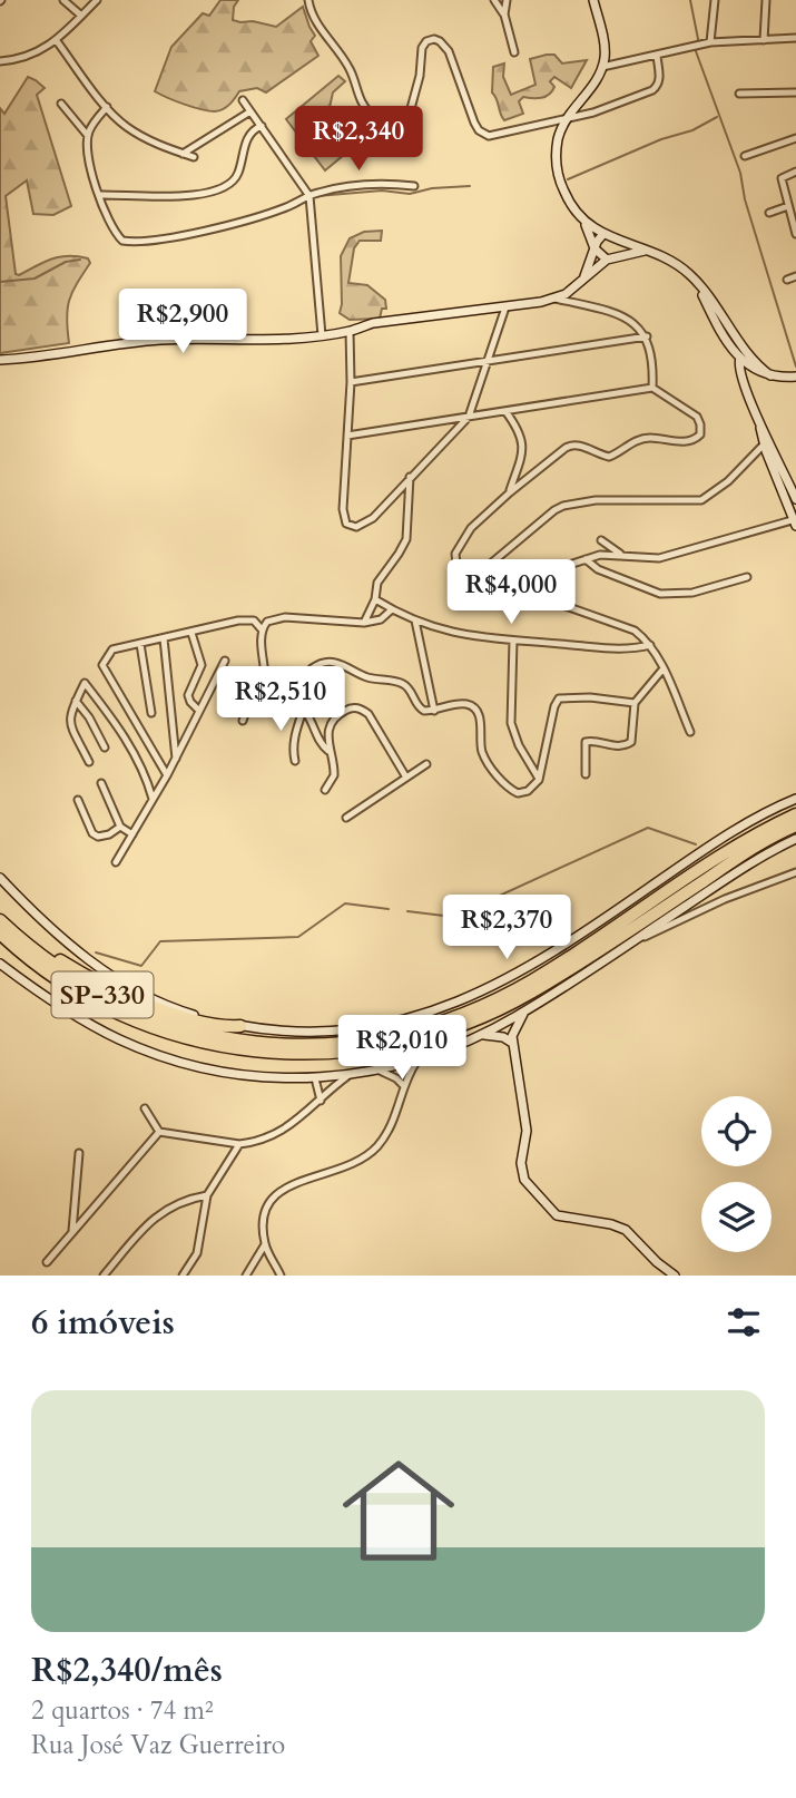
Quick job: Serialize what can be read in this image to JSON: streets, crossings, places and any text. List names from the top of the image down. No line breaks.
{"streets":{"highway":["SP-330"]},"page":{"price":["R$2,340","R$2,900","R$4,000","R$2,510","R$2,370","R$2,010"],"heading":"6 imóveis","list":[{"name":"R$2,340/mês","note":"2 quartos · 74 m² · Rua José Vaz Guerreiro"}]}}
